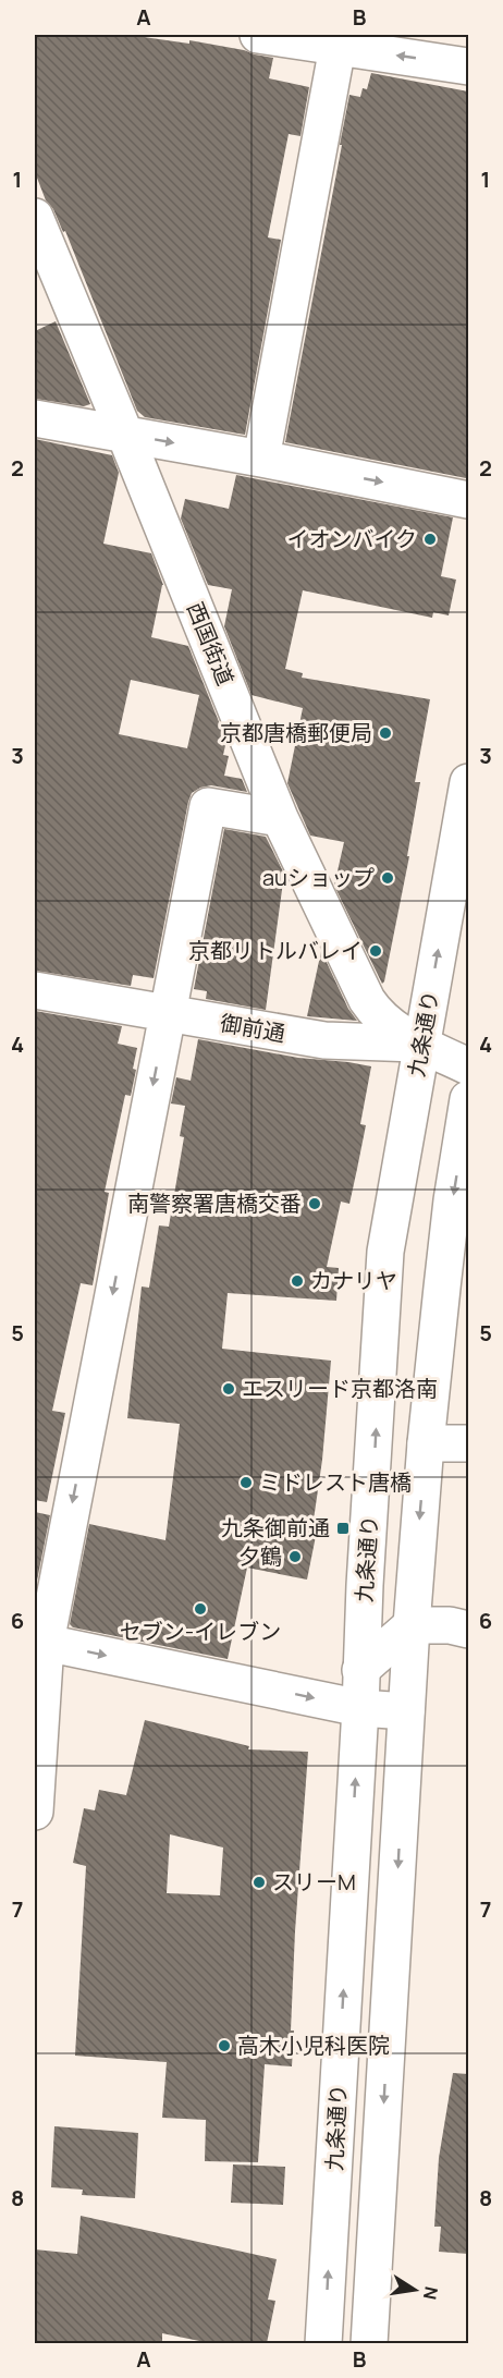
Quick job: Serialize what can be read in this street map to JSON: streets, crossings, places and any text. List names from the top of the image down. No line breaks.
{"streets":{"main road":["西国街道","御前通","九条通り"]},"crossings":[["西国街道","御前通"],["西国街道","九条通り"],["御前通","九条通り"]],"places":{"other":["イオンバイク","京都唐橋郵便局","auショップ","京都リトルバレイ","南警察署唐橋交番","カナリヤ","エスリード京都洛南","ミドレスト唐橋","夕鶴","セブン-イレブン","スリーM","高木小児科医院"],"transit":["九条御前通"]},"north":"right","grid":{"columns":["A","B"],"rows":["1","2","3","4","5","6","7","8"]}}
